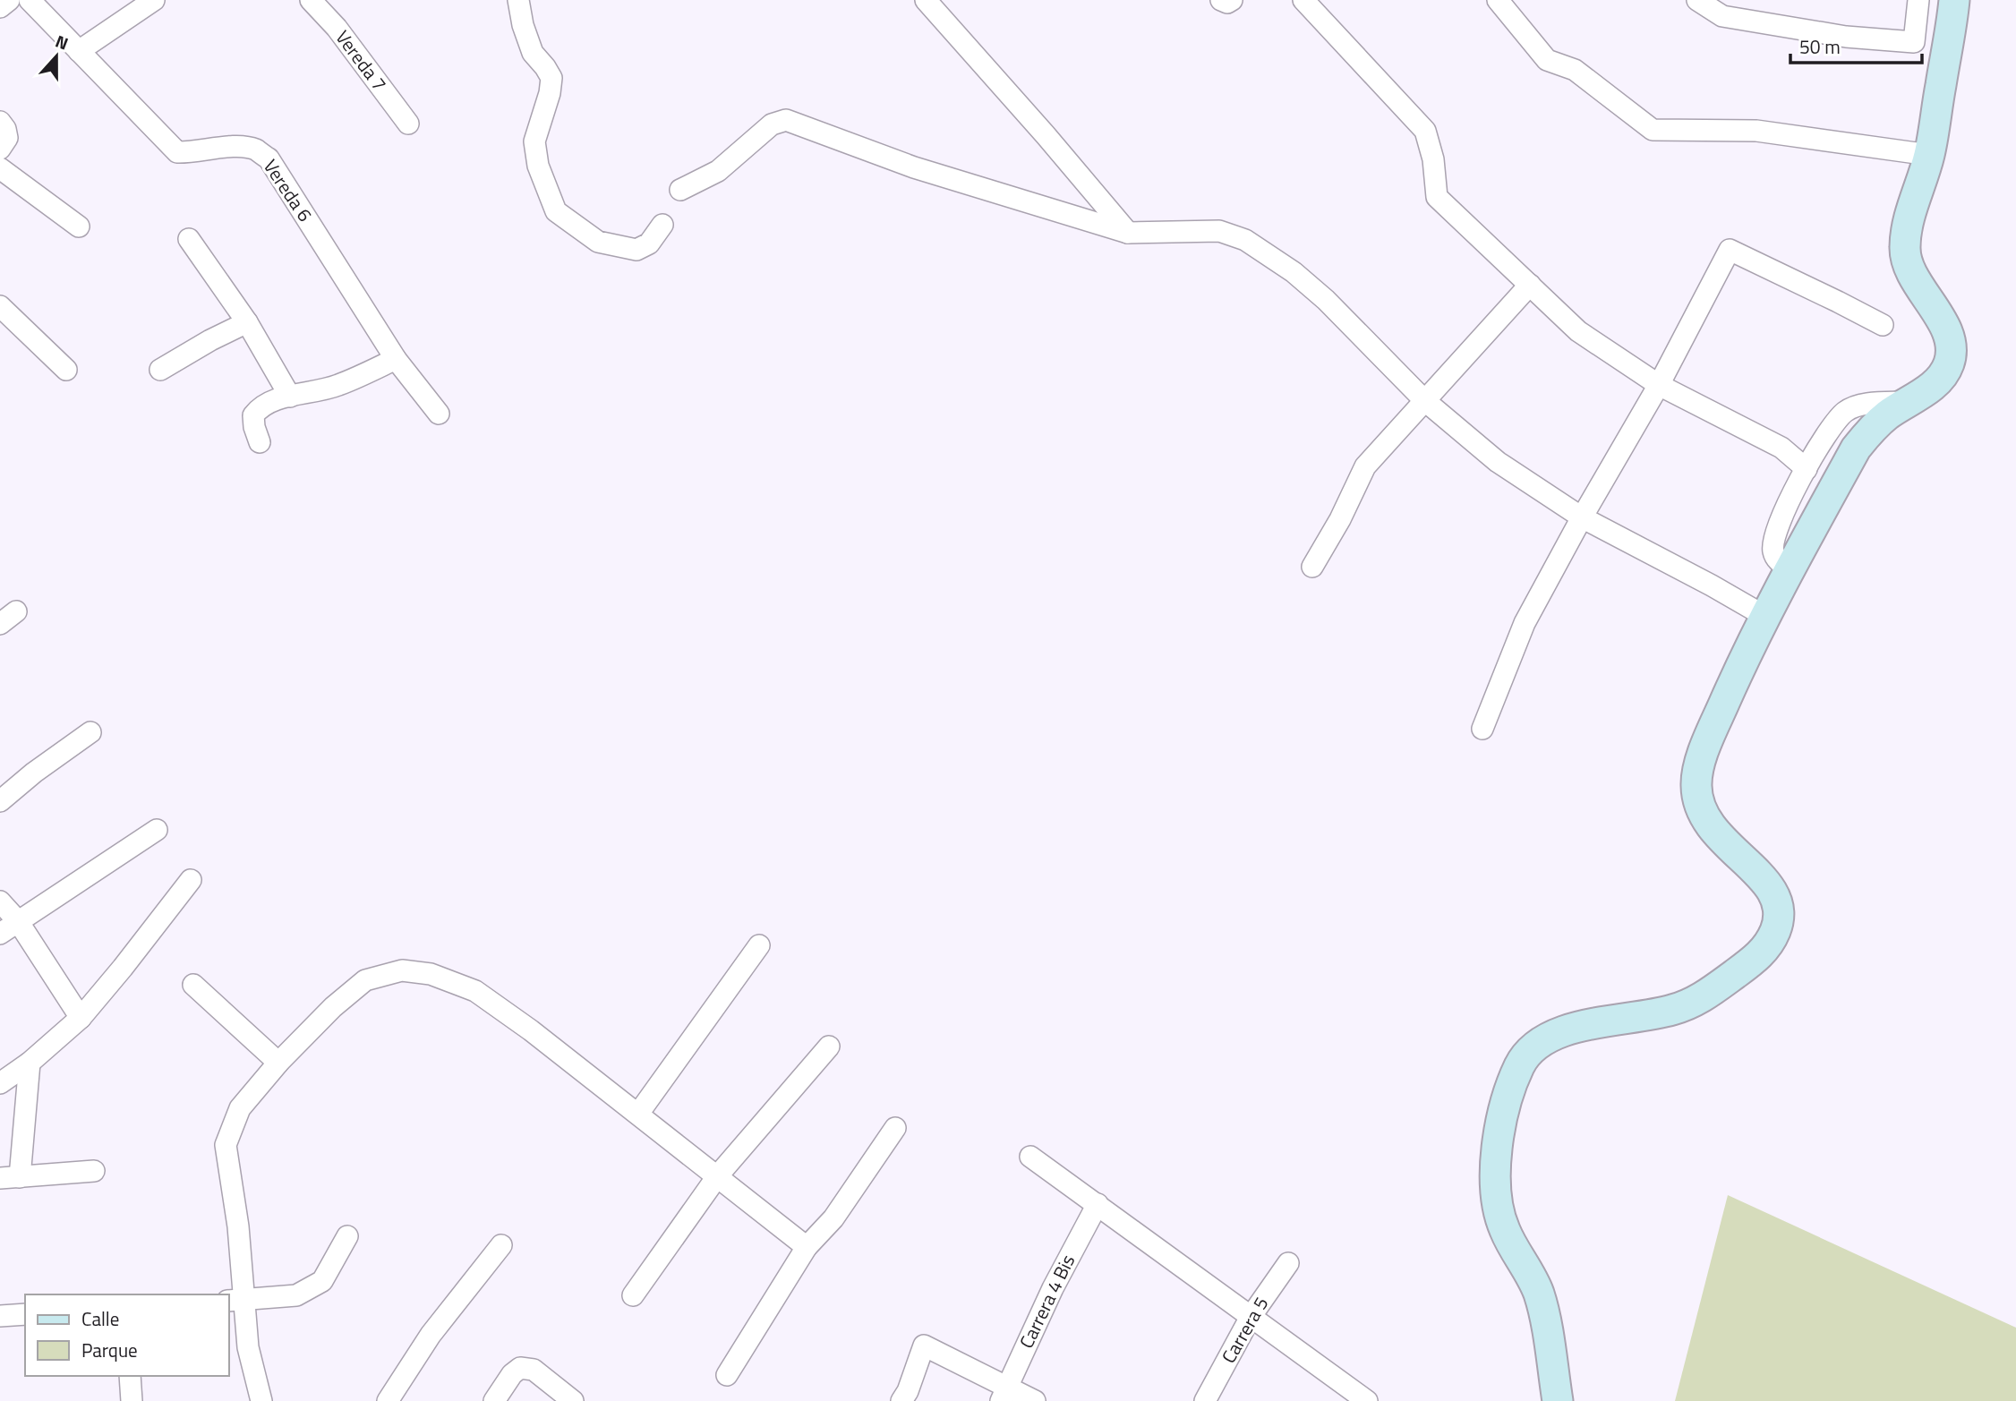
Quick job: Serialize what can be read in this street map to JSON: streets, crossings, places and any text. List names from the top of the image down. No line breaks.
{"streets":{"street":["Vereda 7","Vereda 6","Carrera 4 Bis","Carrera 5"]},"legend":["Calle","Parque"],"scale_bar":"50 m","north":"top"}
